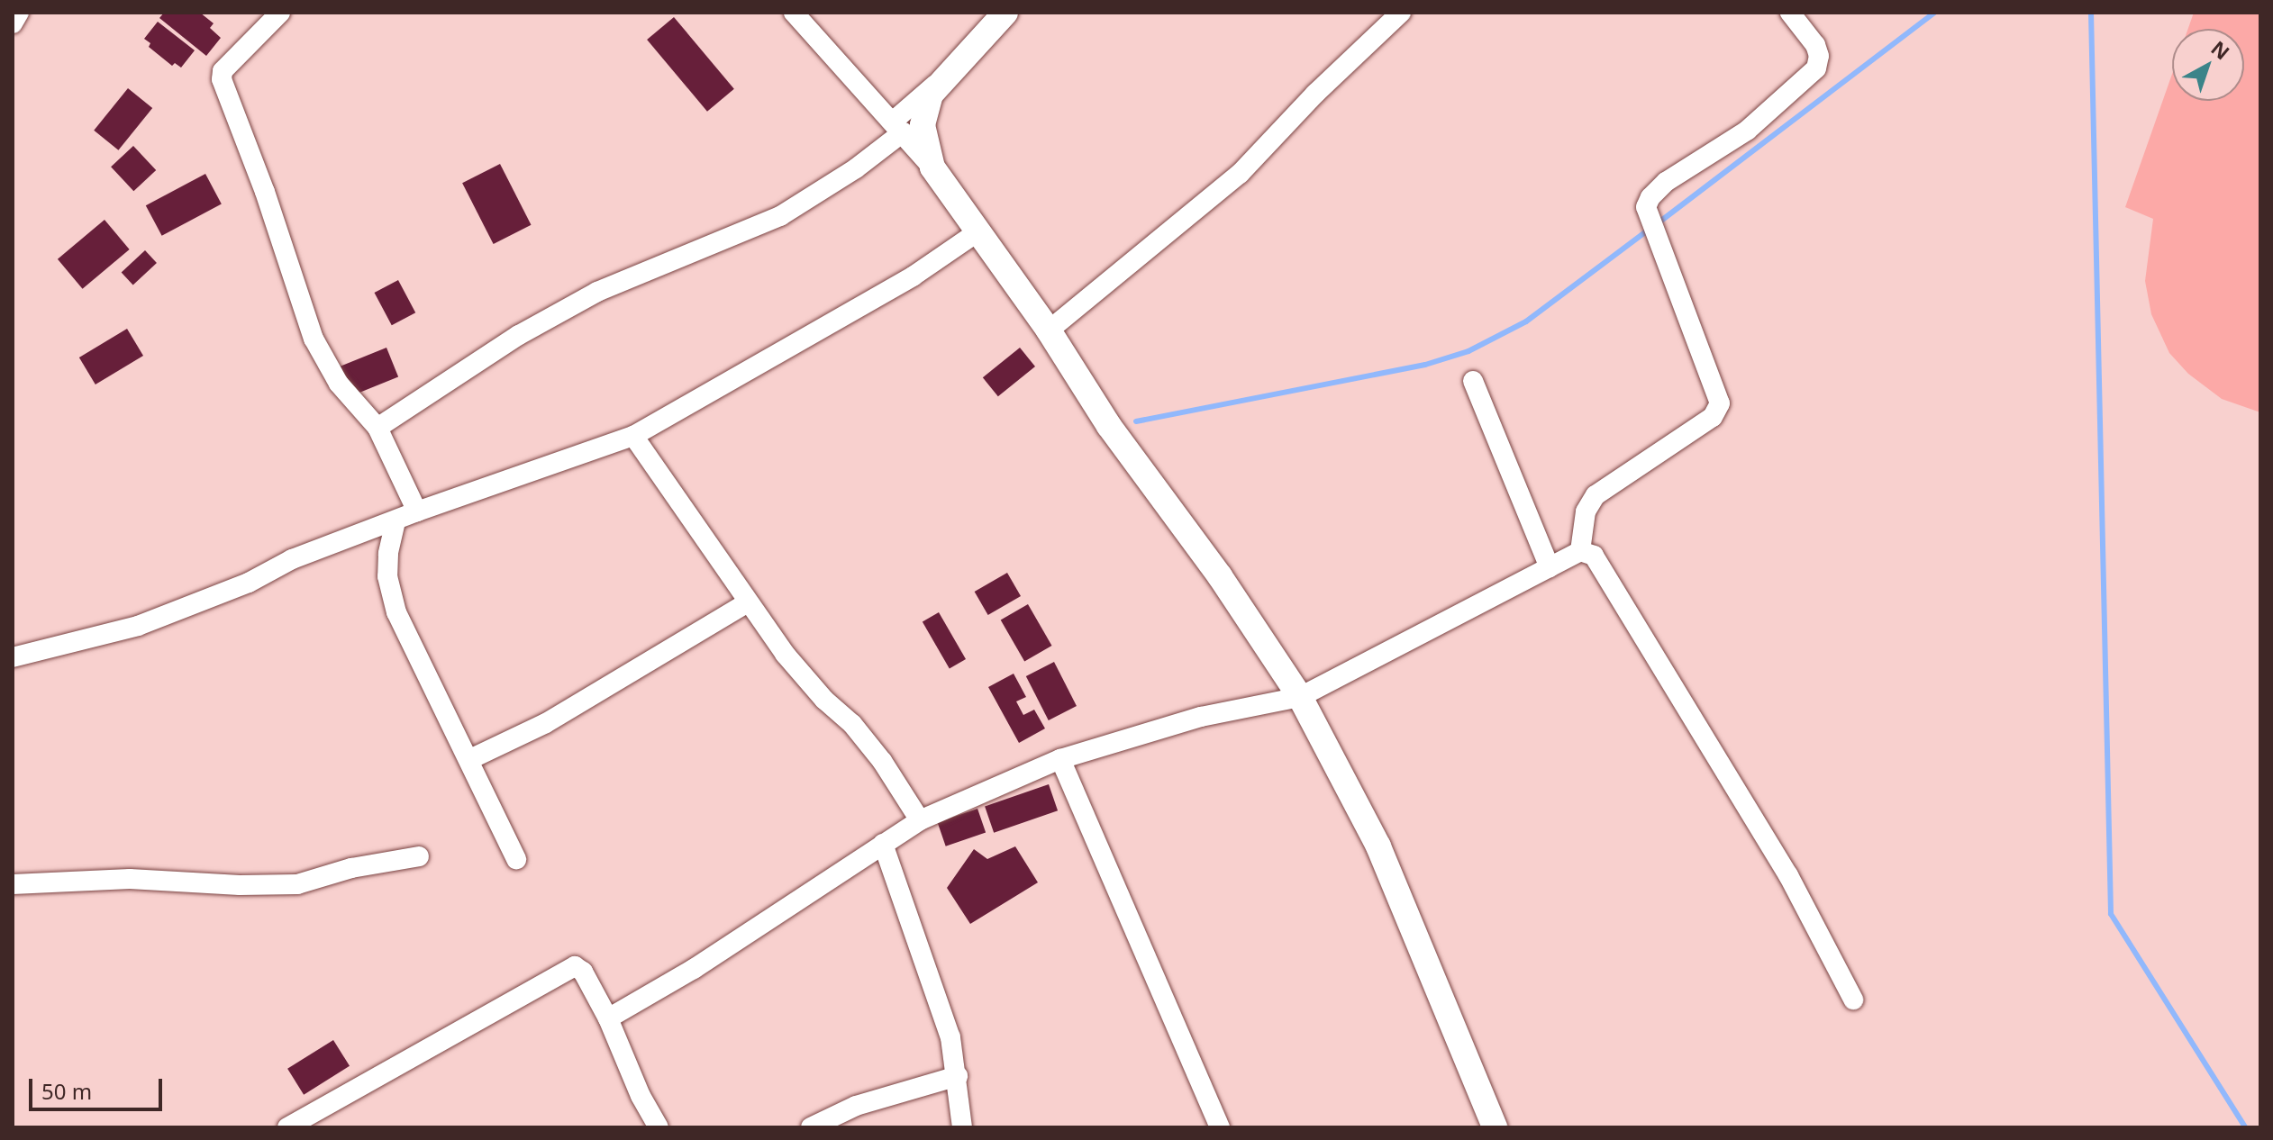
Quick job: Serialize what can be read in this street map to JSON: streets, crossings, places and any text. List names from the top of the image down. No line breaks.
{"scale_bar":"50 m","north":"top right"}
